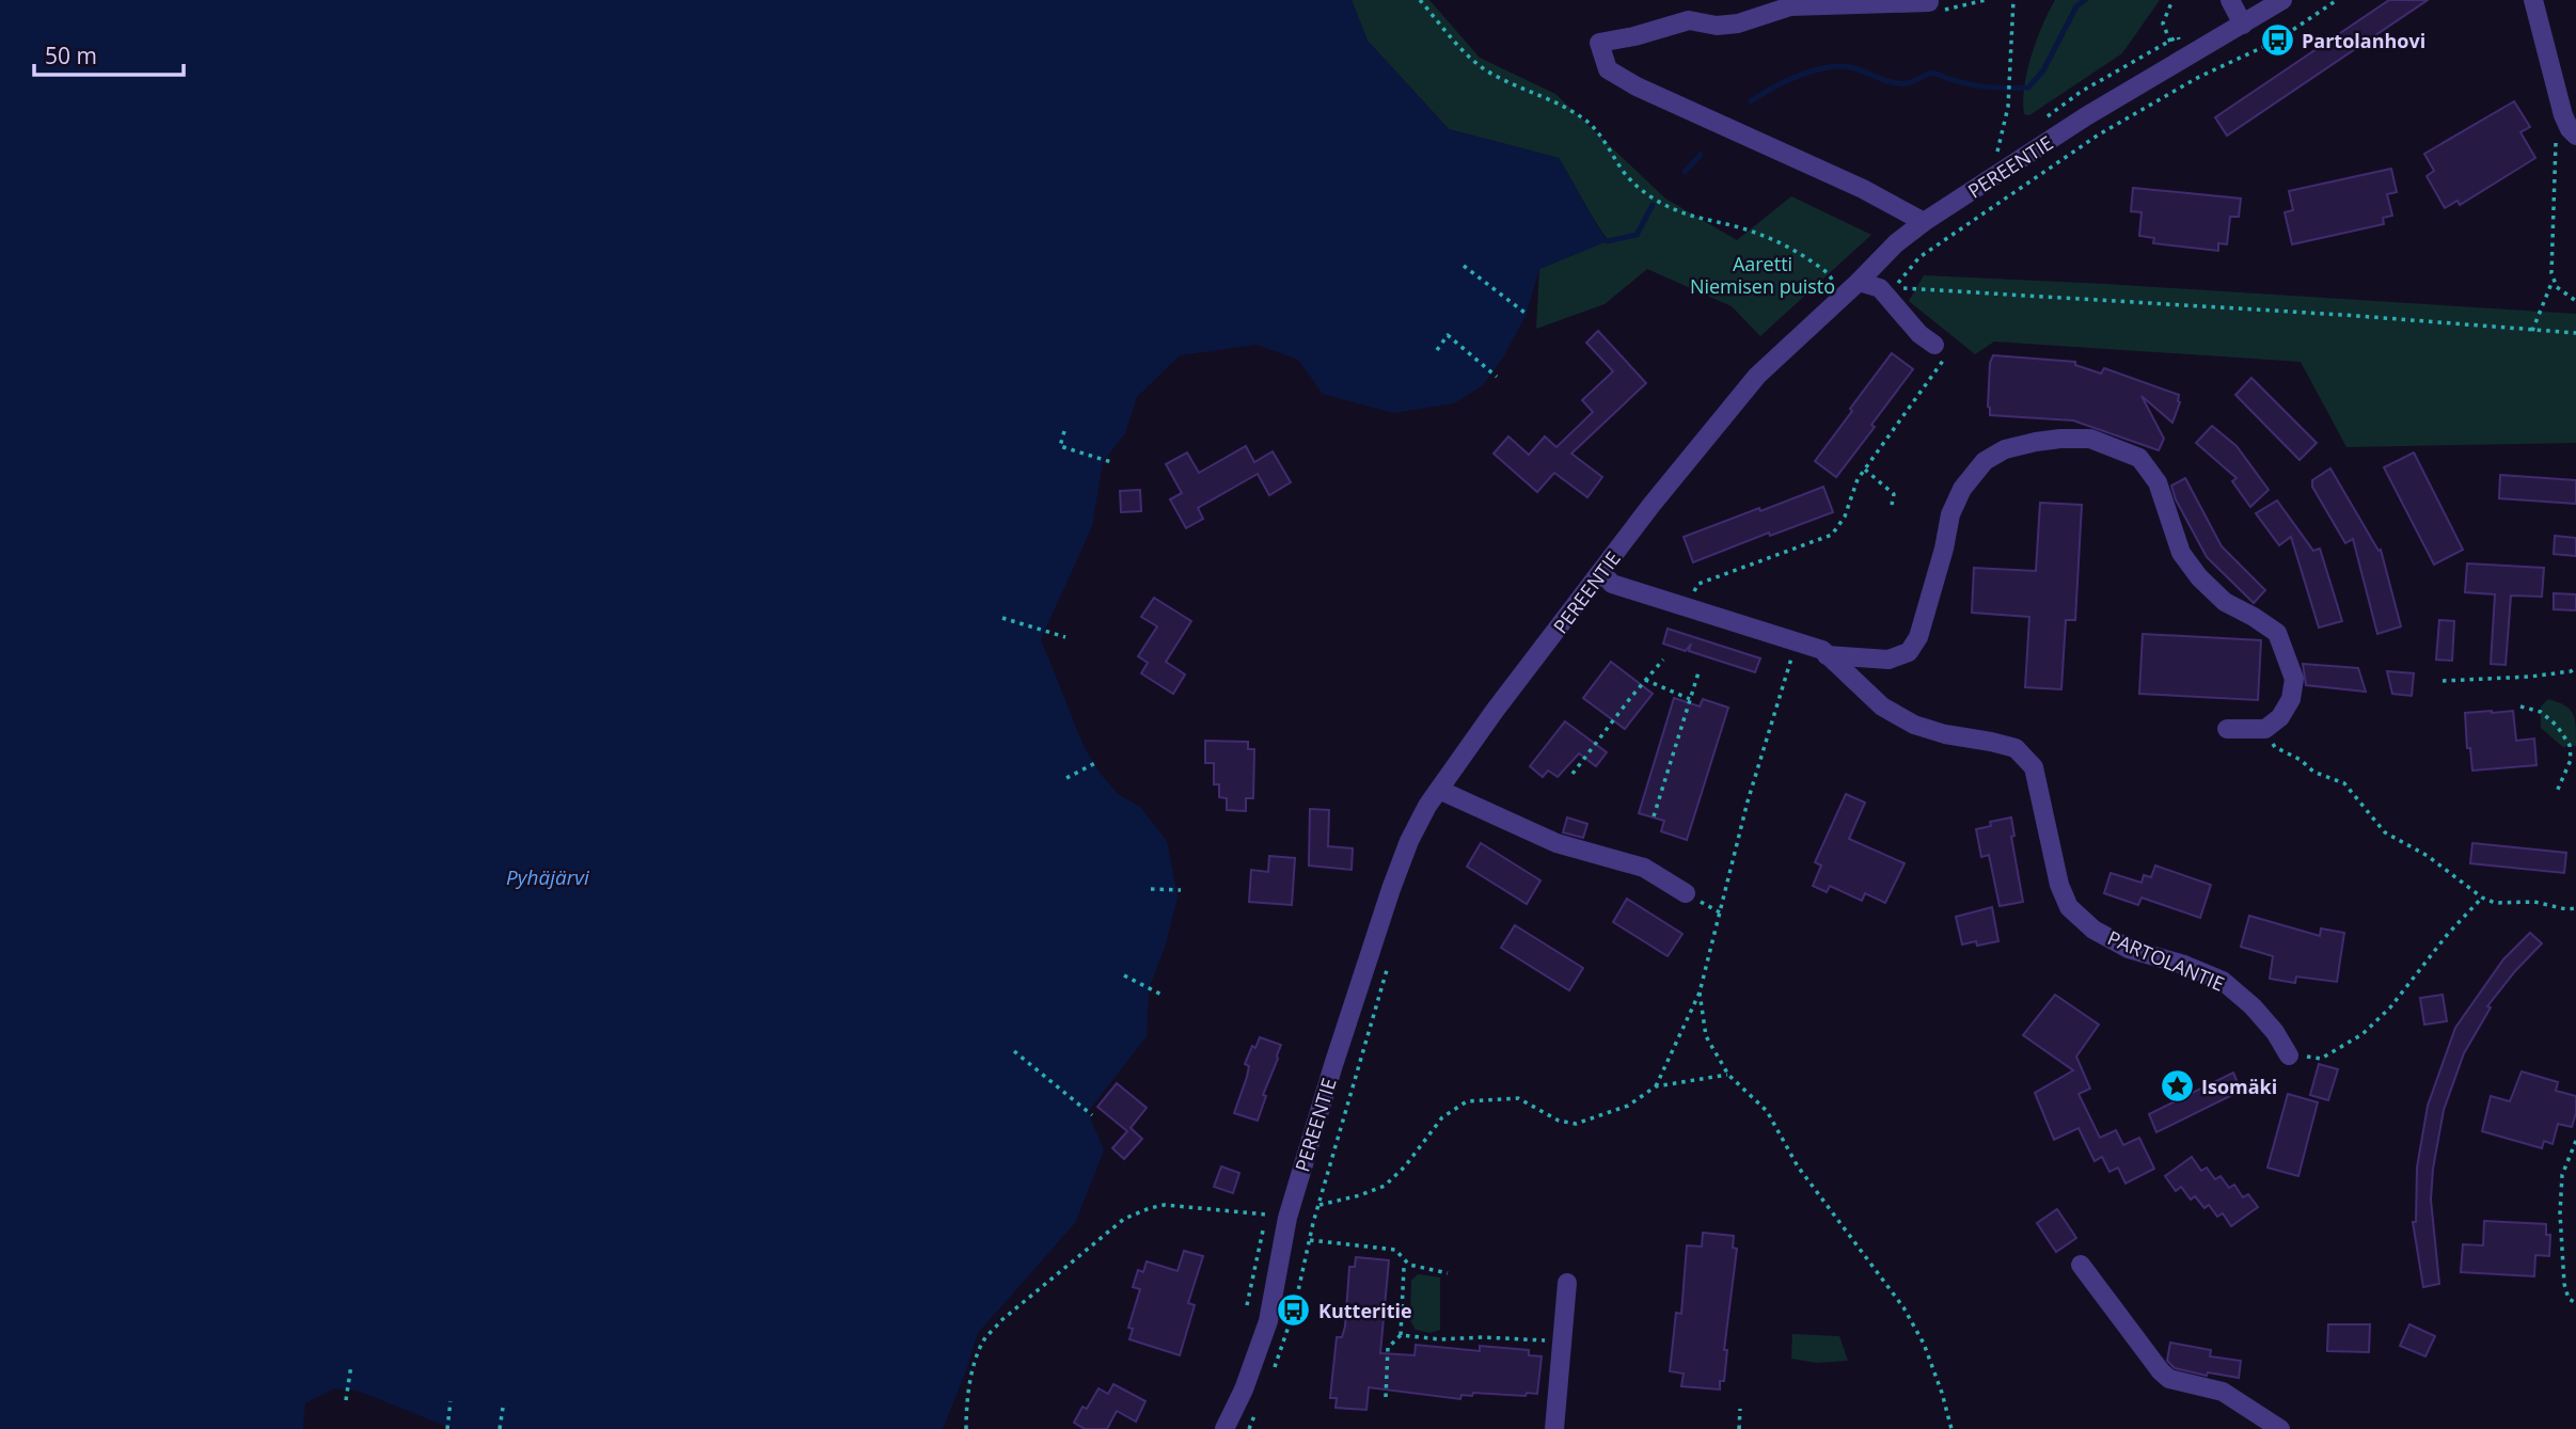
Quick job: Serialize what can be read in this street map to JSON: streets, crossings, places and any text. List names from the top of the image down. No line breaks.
{"streets":{"street":["PEREENTIE","PARTOLANTIE"]},"crossings":[["PEREENTIE","PARTOLANTIE"]],"water":["Pyhäjärvi"],"parks":["Aaretti Niemisen puisto"],"places":{"bus stop":["Partolanhovi","Kutteritie"],"place":["Isomäki"]},"scale_bar":"50 m"}
